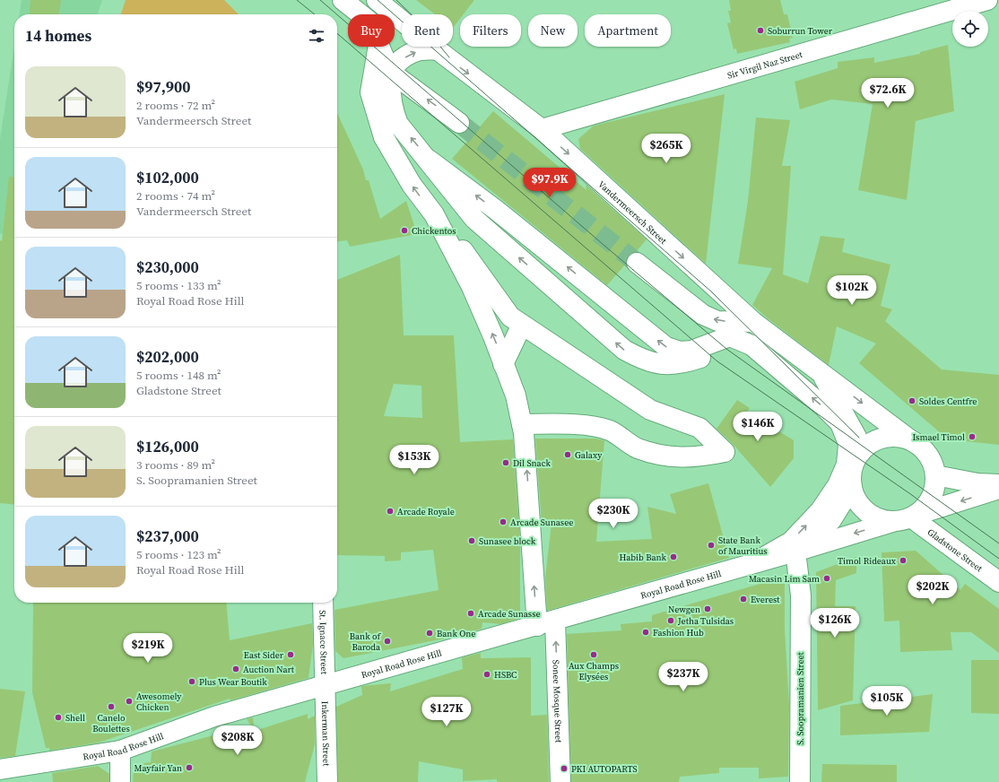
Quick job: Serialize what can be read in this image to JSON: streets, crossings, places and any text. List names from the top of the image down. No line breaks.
{"streets":{"main road":["Sir Virgil Naz Street","Vandermeersch Street","Gladstone Street","Royal Road Rose Hill","St. Ignace Street","S. Soopramanien Street","Sonee Mosque Street","Inkerman Street"]},"crossings":[["Sir Virgil Naz Street","Vandermeersch Street"],["Vandermeersch Street","Gladstone Street"],["Vandermeersch Street","Royal Road Rose Hill"],["Gladstone Street","Royal Road Rose Hill"],["Royal Road Rose Hill","St. Ignace Street"],["Royal Road Rose Hill","S. Soopramanien Street"],["Royal Road Rose Hill","Sonee Mosque Street"],["Royal Road Rose Hill","Inkerman Street"],["St. Ignace Street","Inkerman Street"]],"one_way":["Sonee Mosque Street"],"places":["Soburrun Tower","Chickentos","Soldes Centfre","Ismael Timol","Galaxy","Dil Snack","Arcade Royale","Arcade Sunasee","Sunasee block","State Bank of Mauritius","Habib Bank","Timol Rideaux","Macasin Lim Sam","Everest","Newgen","Arcade Sunasse","Jetha Tulsidas","Fashion Hub","Bank One","Bank of Baroda","East Sider","Aux Champs Elysées","Auction Nart","HSBC","Plus Wear Boutik","Awesomely Chicken","Canelo Boulettes","Shell","Mayfair Yan","PKI AUTOPARTS"],"page":{"chip":["Buy","Rent","Filters","New","Apartment"],"heading":"14 homes","list":[{"name":"$97,900","note":"2 rooms · 72 m² · Vandermeersch Street"},{"name":"$102,000","note":"2 rooms · 74 m² · Vandermeersch Street"},{"name":"$230,000","note":"5 rooms · 133 m² · Royal Road Rose Hill"},{"name":"$202,000","note":"5 rooms · 148 m² · Gladstone Street"},{"name":"$126,000","note":"3 rooms · 89 m² · S. Soopramanien Street"},{"name":"$237,000","note":"5 rooms · 123 m² · Royal Road Rose Hill"}],"price":["$72.6K","$265K","$97.9K","$102K","$146K","$153K","$230K","$202K","$126K","$219K","$237K","$105K","$127K","$208K"]}}
